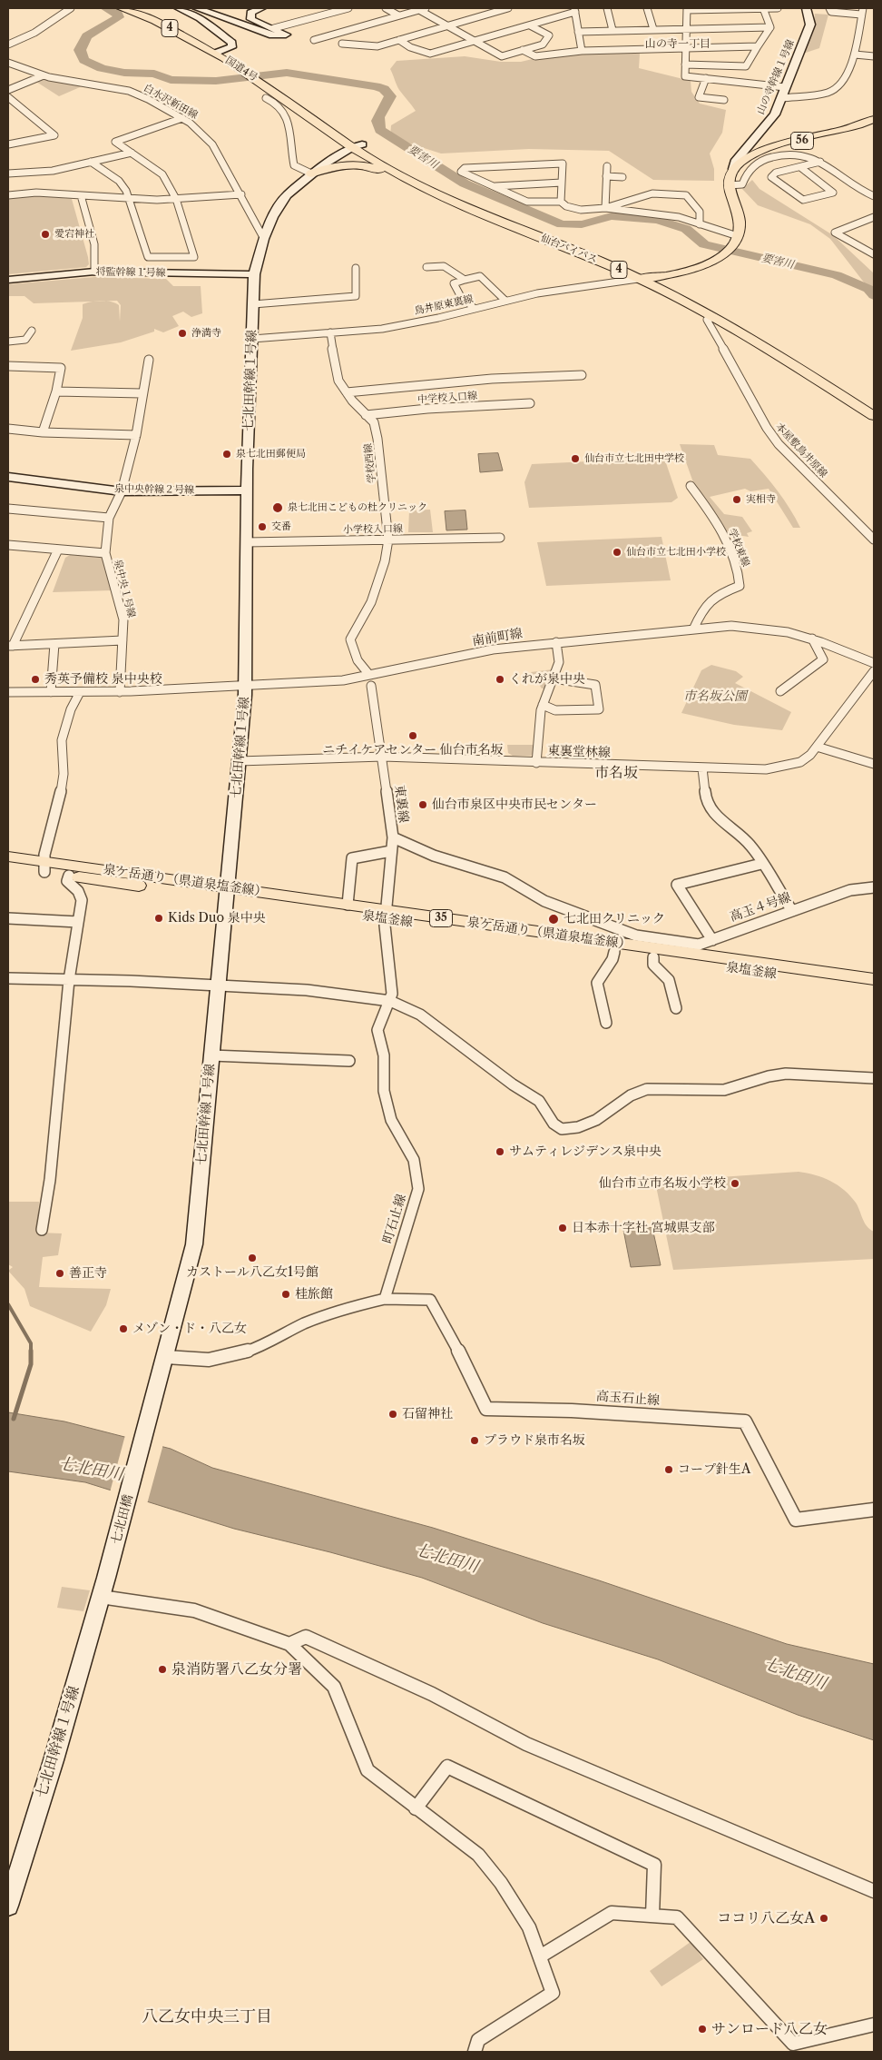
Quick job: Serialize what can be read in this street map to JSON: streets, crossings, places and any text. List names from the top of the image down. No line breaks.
{"streets":{"highway":["4","国道4号","仙台バイパス"],"main road":["56","泉ケ岳通り（県道泉塩釜線）","35","泉塩釜線"],"street":["山の寺幹線１号線","白水沢新田線","将監幹線１号線","鳥井原東裏線","七北田幹線１号線","中学校入口線","本屋敷鳥井原線","学校西線","泉中央幹線２号線","小学校入口線","学校東線","泉中央１号線","南前町線","東裏堂林線","東裏線","高玉４号線","町石止線","高玉石止線","七北田橋"]},"crossings":[["国道4号","仙台バイパス"],["国道4号","七北田幹線１号線"],["山の寺幹線１号線","56"],["白水沢新田線","七北田幹線１号線"],["仙台バイパス","鳥井原東裏線"],["仙台バイパス","七北田幹線１号線"],["仙台バイパス","本屋敷鳥井原線"],["将監幹線１号線","七北田幹線１号線"],["鳥井原東裏線","七北田幹線１号線"],["鳥井原東裏線","学校西線"],["七北田幹線１号線","泉中央幹線２号線"],["七北田幹線１号線","小学校入口線"],["七北田幹線１号線","南前町線"],["七北田幹線１号線","東裏堂林線"],["七北田幹線１号線","泉ケ岳通り（県道泉塩釜線）"],["七北田幹線１号線","泉塩釜線"],["七北田幹線１号線","七北田橋"],["中学校入口線","学校西線"],["学校西線","小学校入口線"],["学校西線","南前町線"],["泉中央幹線２号線","泉中央１号線"],["学校東線","南前町線"],["泉中央１号線","南前町線"],["東裏堂林線","東裏線"],["東裏線","泉ケ岳通り（県道泉塩釜線）"],["東裏線","高玉４号線"],["東裏線","泉塩釜線"],["東裏線","町石止線"],["泉ケ岳通り（県道泉塩釜線）","高玉４号線"],["泉ケ岳通り（県道泉塩釜線）","泉塩釜線"],["泉ケ岳通り（県道泉塩釜線）","町石止線"],["高玉４号線","泉塩釜線"],["泉塩釜線","町石止線"],["町石止線","高玉石止線"]],"districts":["山の寺一丁目","市名坂","八乙女中央三丁目"],"water":["要害川","七北田川"],"parks":["市名坂公園"],"places":["愛宕神社","浄満寺","泉七北田郵便局","仙台市立七北田中学校","実相寺","泉七北田こどもの杜クリニック","交番","仙台市立七北田小学校","秀英予備校 泉中央校","くれが泉中央","ニチイケアセンター 仙台市名坂","仙台市泉区中央市民センター","Kids Duo 泉中央","七北田クリニック","サムティレジデンス泉中央","仙台市立市名坂小学校","日本赤十字社 宮城県支部","カストール八乙女1号館","善正寺","桂旅館","メゾン・ド・八乙女","石留神社","プラウド泉市名坂","コープ針生A","泉消防署八乙女分署","ココリ八乙女A","サンロード八乙女"]}
